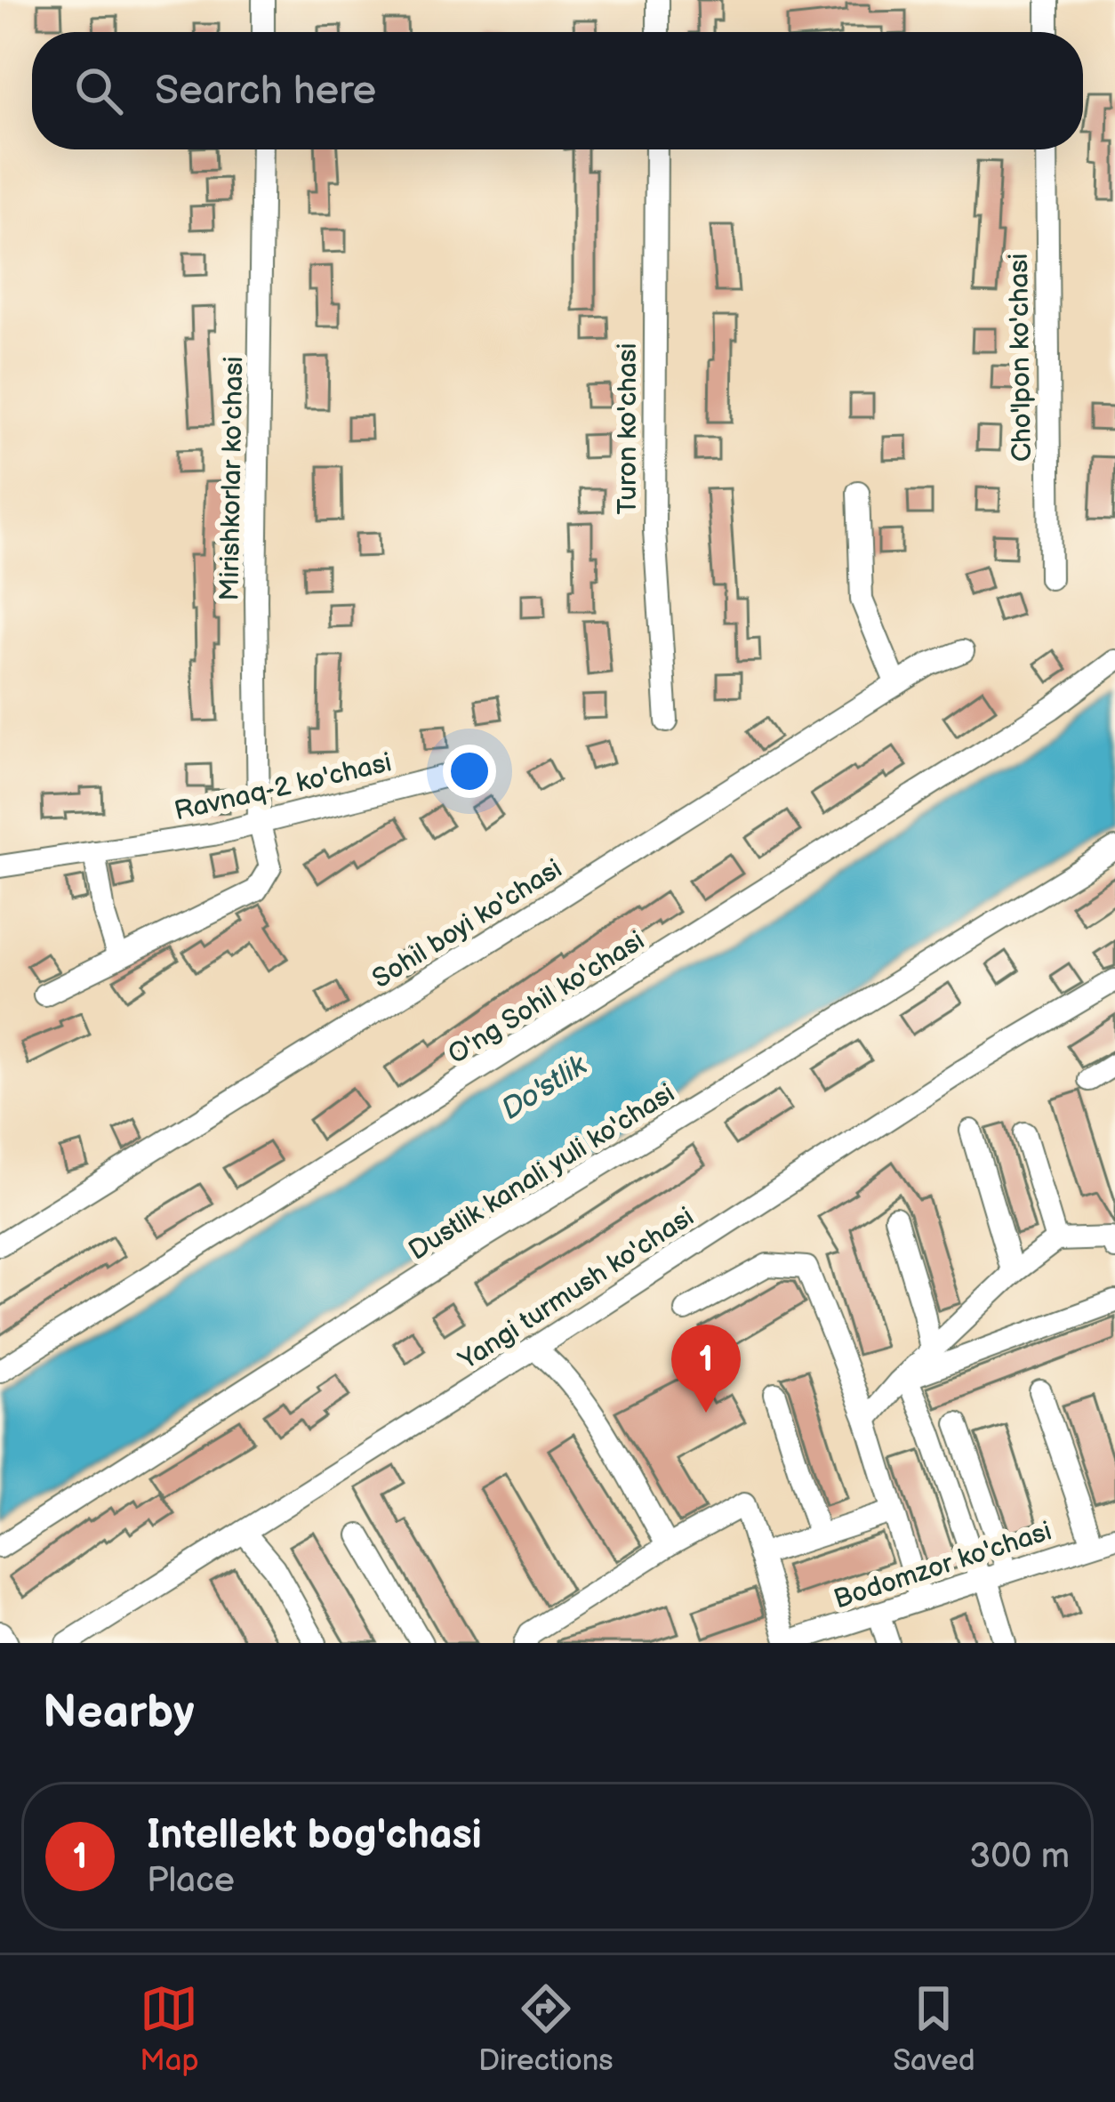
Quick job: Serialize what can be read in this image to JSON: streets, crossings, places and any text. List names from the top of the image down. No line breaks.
{"streets":{"street":["Cho'lpon ko'chasi","Turon ko'chasi","Mirishkorlar ko'chasi","Ravnaq-2 ko'chasi","Sohil boyi ko'chasi","O'ng Sohil ko'chasi","Dustlik kanali yuli ko'chasi","Yangi turmush ko'chasi","Bodomzor ko'chasi"]},"crossings":[["Mirishkorlar ko'chasi","Ravnaq-2 ko'chasi"]],"water":["Do'stlik"],"page":{"search":"Search here","pins":"1","heading":"Nearby","list":[{"mark":"1","name":"Intellekt bog'chasi","note":"Place","value":"300 m"}],"nav":["Map","Directions","Saved"]}}
